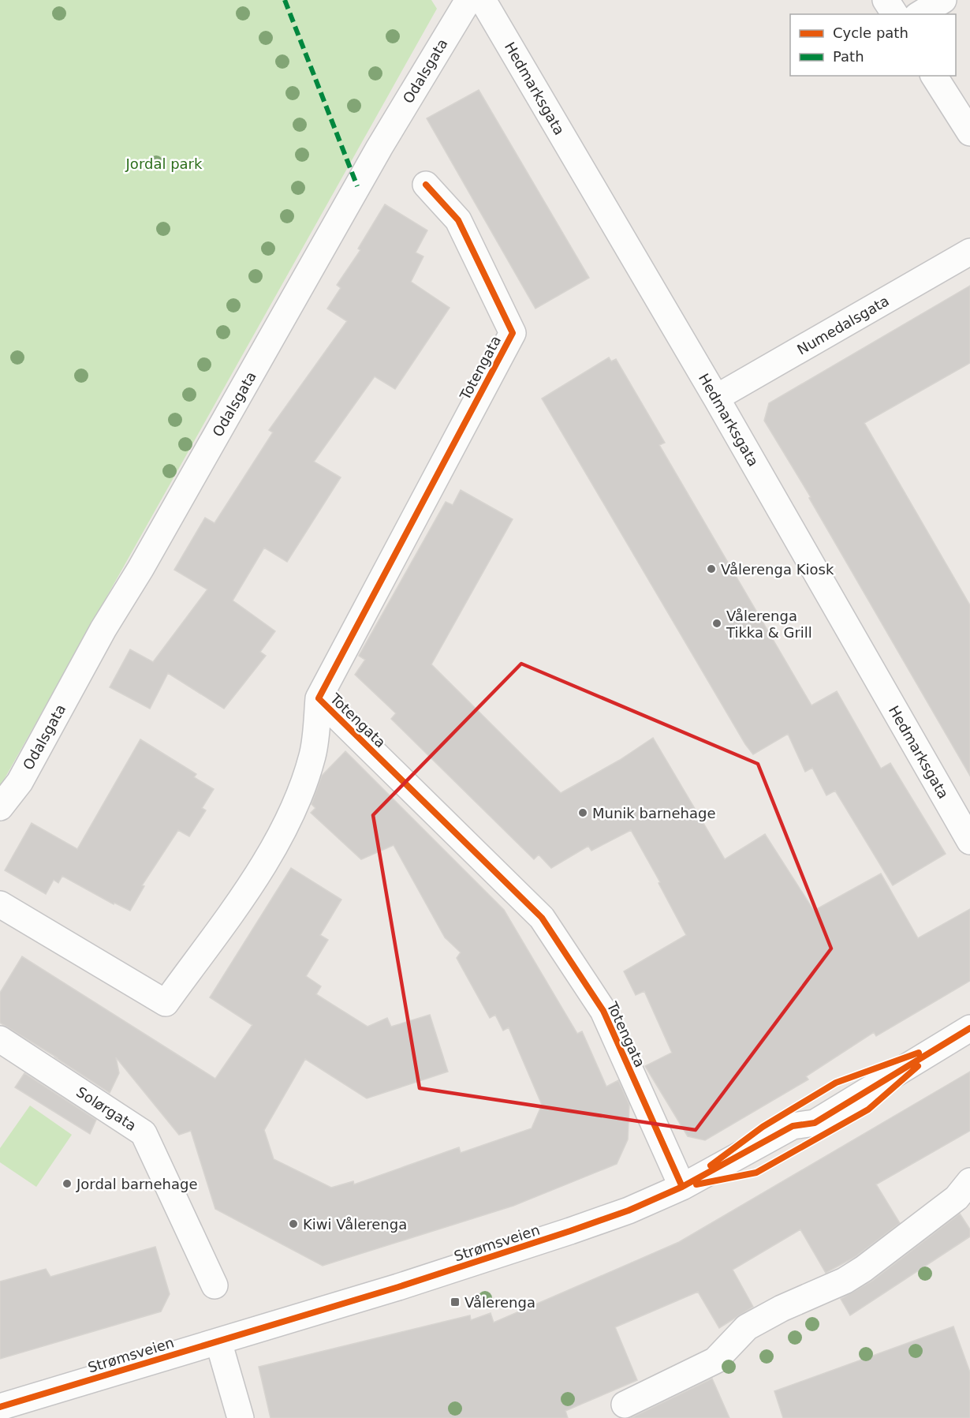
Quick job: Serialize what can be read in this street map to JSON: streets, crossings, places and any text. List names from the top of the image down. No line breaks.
{"streets":{"street":["Odalsgata","Hedmarksgata","Numedalsgata","Totengata","Solørgata","Strømsveien"]},"crossings":[["Hedmarksgata","Numedalsgata"],["Totengata","Strømsveien"]],"parks":["Jordal park"],"places":{"other":["Vålerenga Kiosk","Vålerenga Tikka & Grill","Munik barnehage","Jordal barnehage","Kiwi Vålerenga"],"transit":["Vålerenga"]},"legend":["Cycle path","Path"]}
